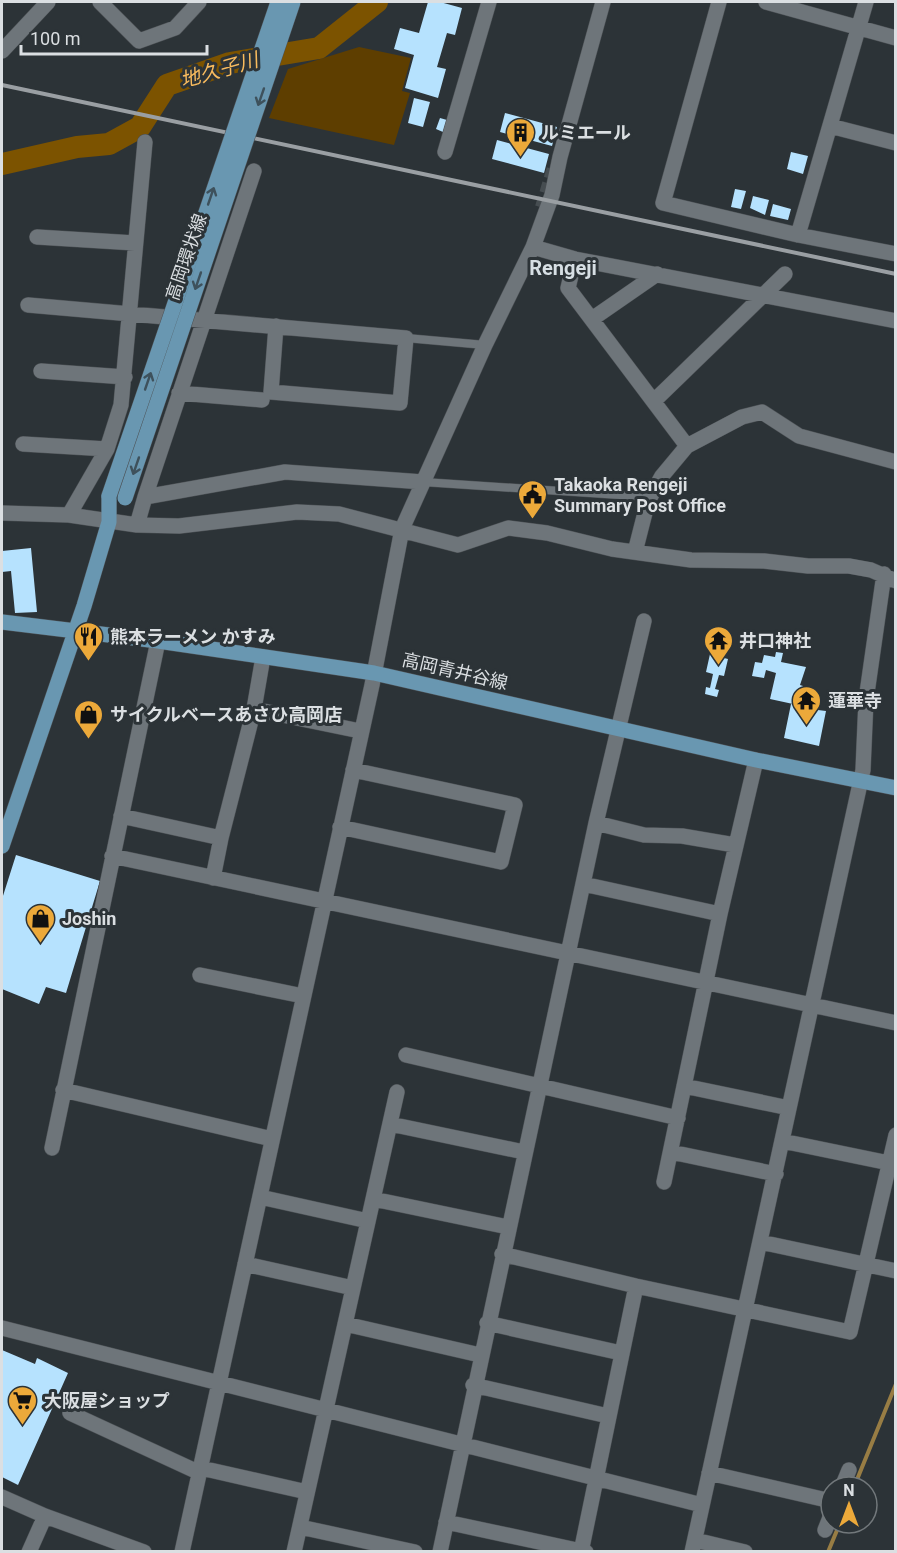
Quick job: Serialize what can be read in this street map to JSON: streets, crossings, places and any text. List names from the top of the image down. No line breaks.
{"streets":{"main road":["高岡環状線","高岡青井谷線"]},"crossings":[["高岡環状線","高岡青井谷線"]],"districts":["Rengeji"],"water":["地久子川"],"places":{"building":["ルミエール"],"public building":["Takaoka Rengeji Summary Post Office"],"restaurant":["熊本ラーメン かすみ"],"temple":["井口神社","蓮華寺"],"shop":["サイクルベースあさひ高岡店","Joshin"],"supermarket":["大阪屋ショップ"]},"scale_bar":"100 m","north":"top"}
